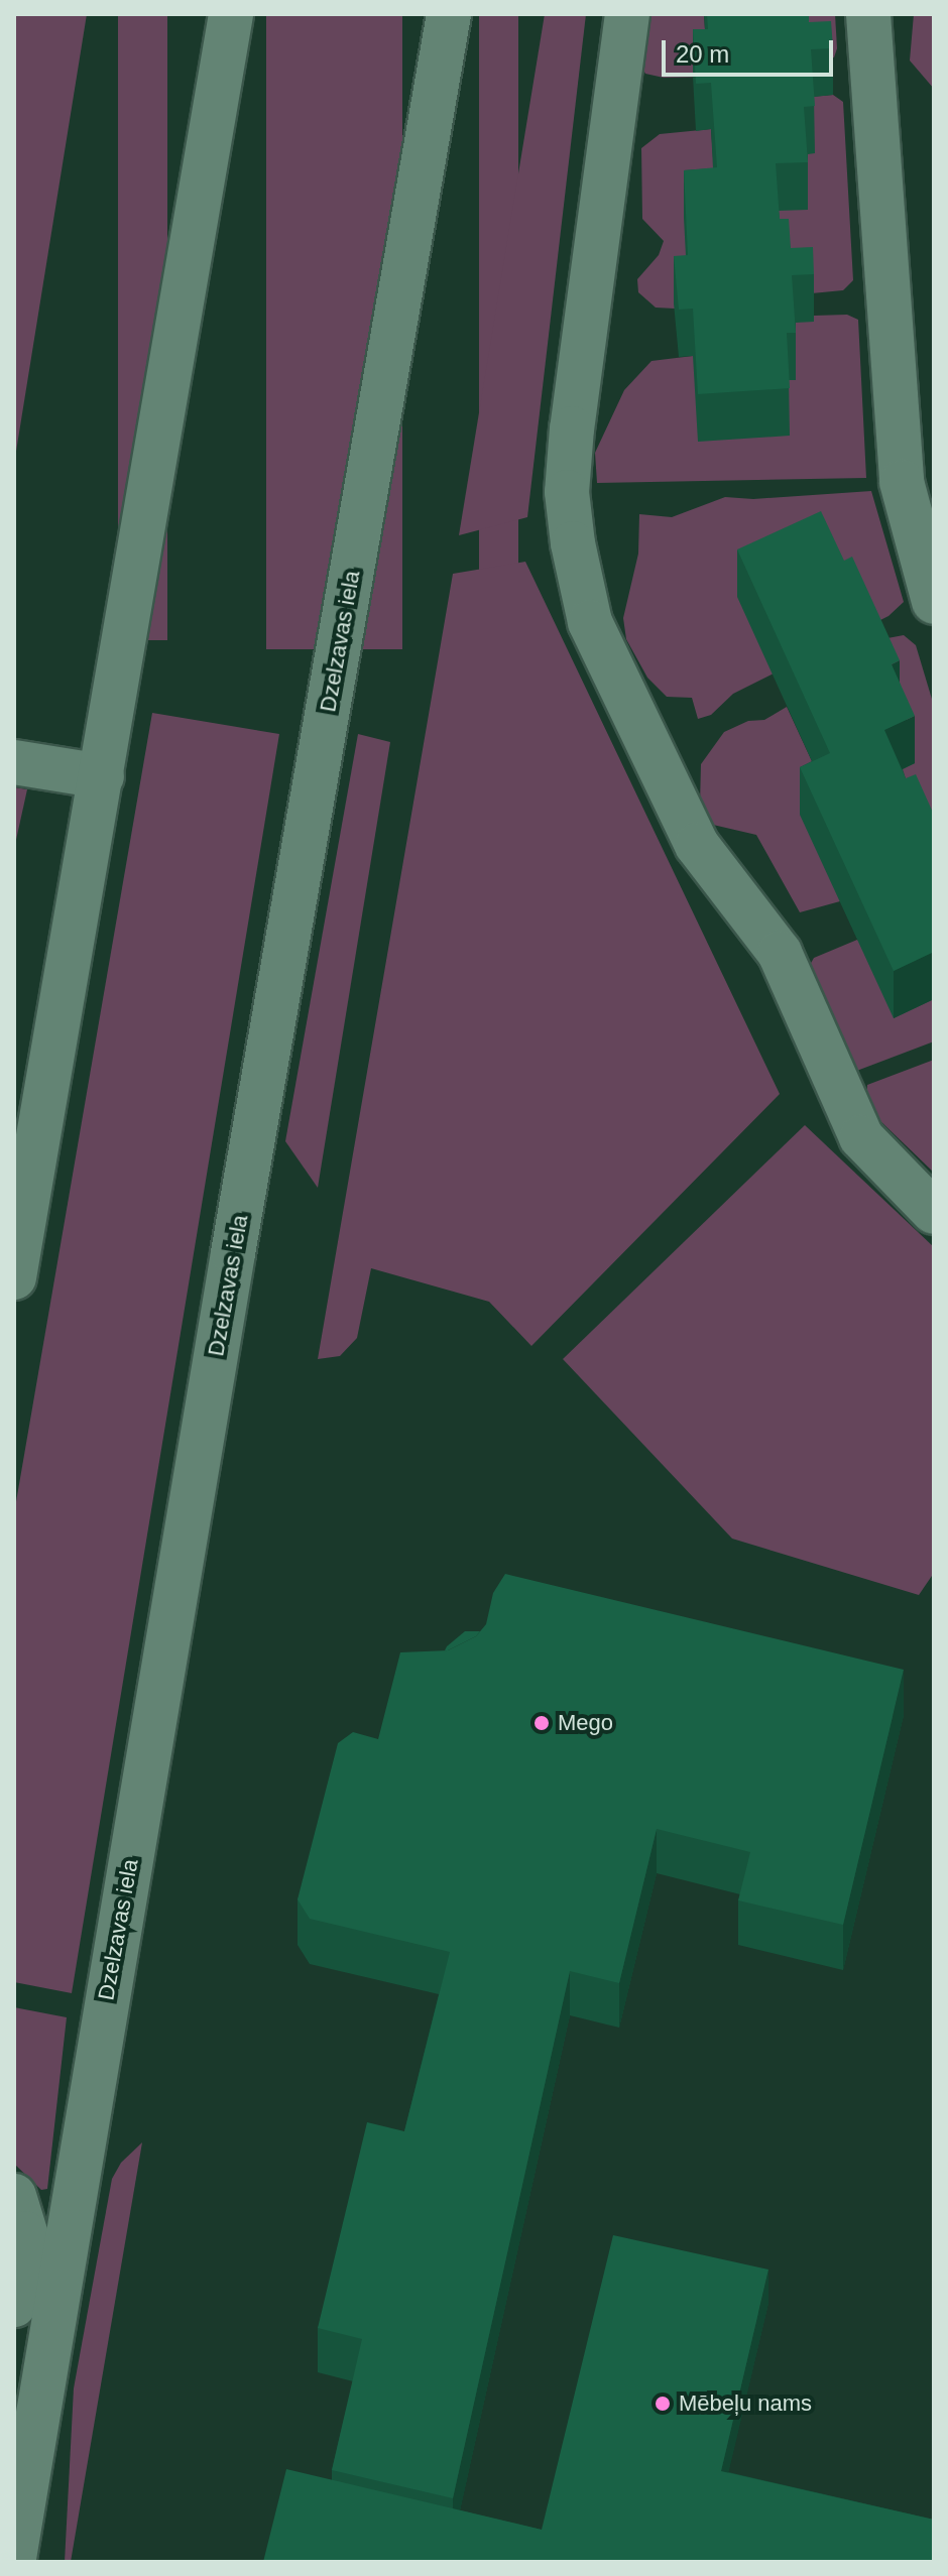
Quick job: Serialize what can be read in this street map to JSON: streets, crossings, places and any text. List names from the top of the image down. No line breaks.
{"streets":{"main road":["Dzelzavas iela"]},"places":["Mego","Mēbeļu nams"],"scale_bar":"20 m"}
